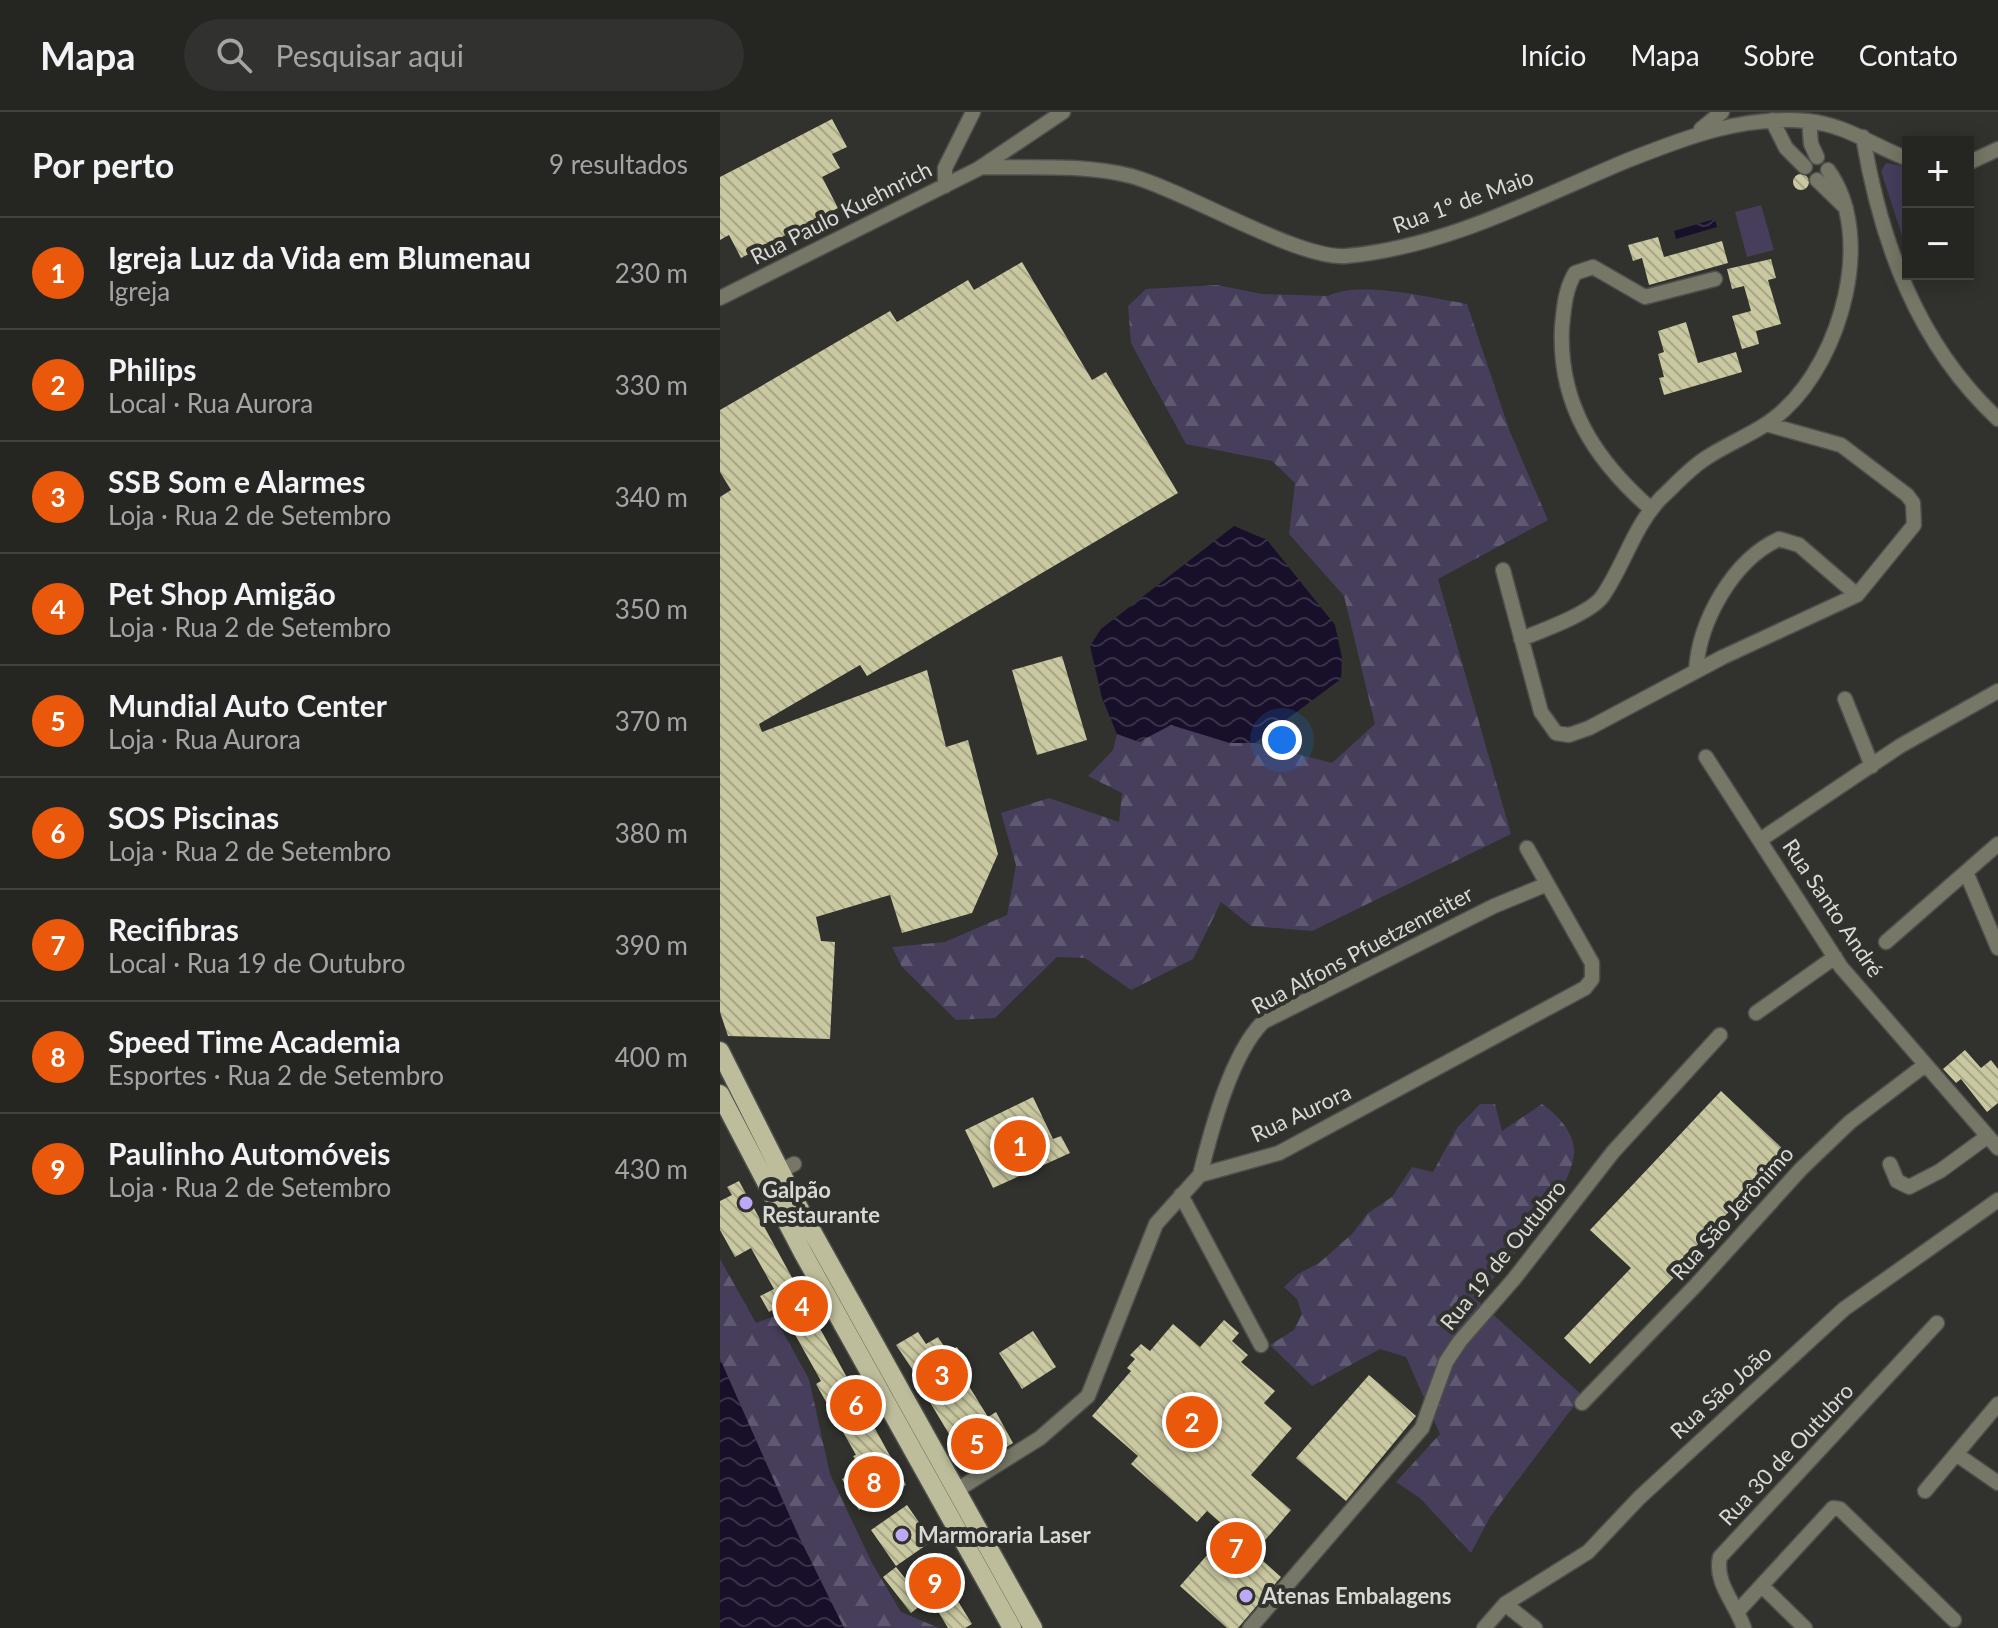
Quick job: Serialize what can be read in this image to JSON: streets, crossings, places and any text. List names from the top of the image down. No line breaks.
{"streets":{"street":["Rua 1º de Maio","Rua Paulo Kuehnrich","Rua Santo André","Rua Alfons Pfuetzenreiter","Rua Aurora","Rua São Jerônimo","Rua 19 de Outubro","Rua São João","Rua 30 de Outubro"]},"crossings":[["Rua 1º de Maio","Rua Paulo Kuehnrich"],["Rua Santo André","Rua São Jerônimo"],["Rua Alfons Pfuetzenreiter","Rua Aurora"]],"places":["Galpão Restaurante","Marmoraria Laser","Atenas Embalagens"],"page":{"header":"Mapa","search":"Pesquisar aqui","nav":["Início","Mapa","Sobre","Contato"],"heading":["Por perto","9 resultados"],"map_buttons":["+","−"],"list":[{"mark":"1","name":"Igreja Luz da Vida em Blumenau","note":"Igreja","value":"230 m"},{"mark":"2","name":"Philips","note":"Local · Rua Aurora","value":"330 m"},{"mark":"3","name":"SSB Som e Alarmes","note":"Loja · Rua 2 de Setembro","value":"340 m"},{"mark":"4","name":"Pet Shop Amigão","note":"Loja · Rua 2 de Setembro","value":"350 m"},{"mark":"5","name":"Mundial Auto Center","note":"Loja · Rua Aurora","value":"370 m"},{"mark":"6","name":"SOS Piscinas","note":"Loja · Rua 2 de Setembro","value":"380 m"},{"mark":"7","name":"Recifibras","note":"Local · Rua 19 de Outubro","value":"390 m"},{"mark":"8","name":"Speed Time Academia","note":"Esportes · Rua 2 de Setembro","value":"400 m"},{"mark":"9","name":"Paulinho Automóveis","note":"Loja · Rua 2 de Setembro","value":"430 m"}],"pins":["1","4","3","6","2","5","8","7","9"]}}
